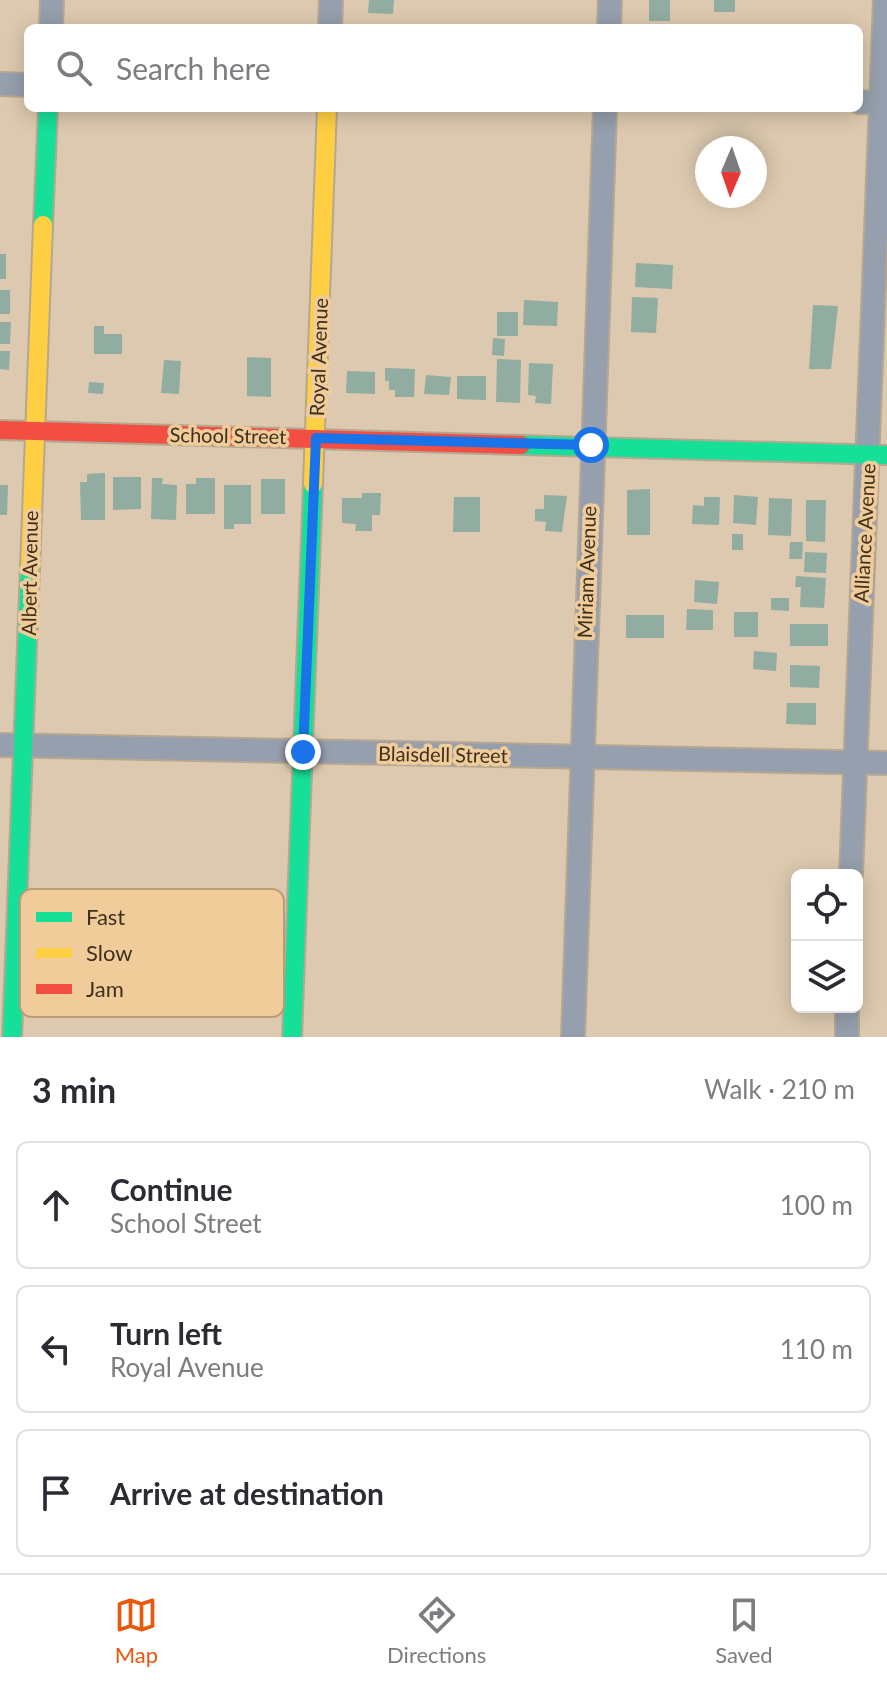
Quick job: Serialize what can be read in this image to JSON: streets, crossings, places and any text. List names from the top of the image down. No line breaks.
{"streets":{"street":["Royal Avenue","School Street","Alliance Avenue","Miriam Avenue","Albert Avenue","Blaisdell Street"]},"crossings":[["Royal Avenue","School Street"],["Royal Avenue","Blaisdell Street"],["School Street","Alliance Avenue"],["School Street","Miriam Avenue"],["School Street","Albert Avenue"],["Alliance Avenue","Blaisdell Street"],["Miriam Avenue","Blaisdell Street"],["Albert Avenue","Blaisdell Street"]],"legend":["Fast","Slow","Jam"],"north":"bottom","page":{"search":"Search here","heading":["3 min","Walk · 210 m"],"list":[["Continue","School Street","100 m"],["Turn left","Royal Avenue","110 m"],"Arrive at destination"],"nav":["Map","Directions","Saved"]}}
